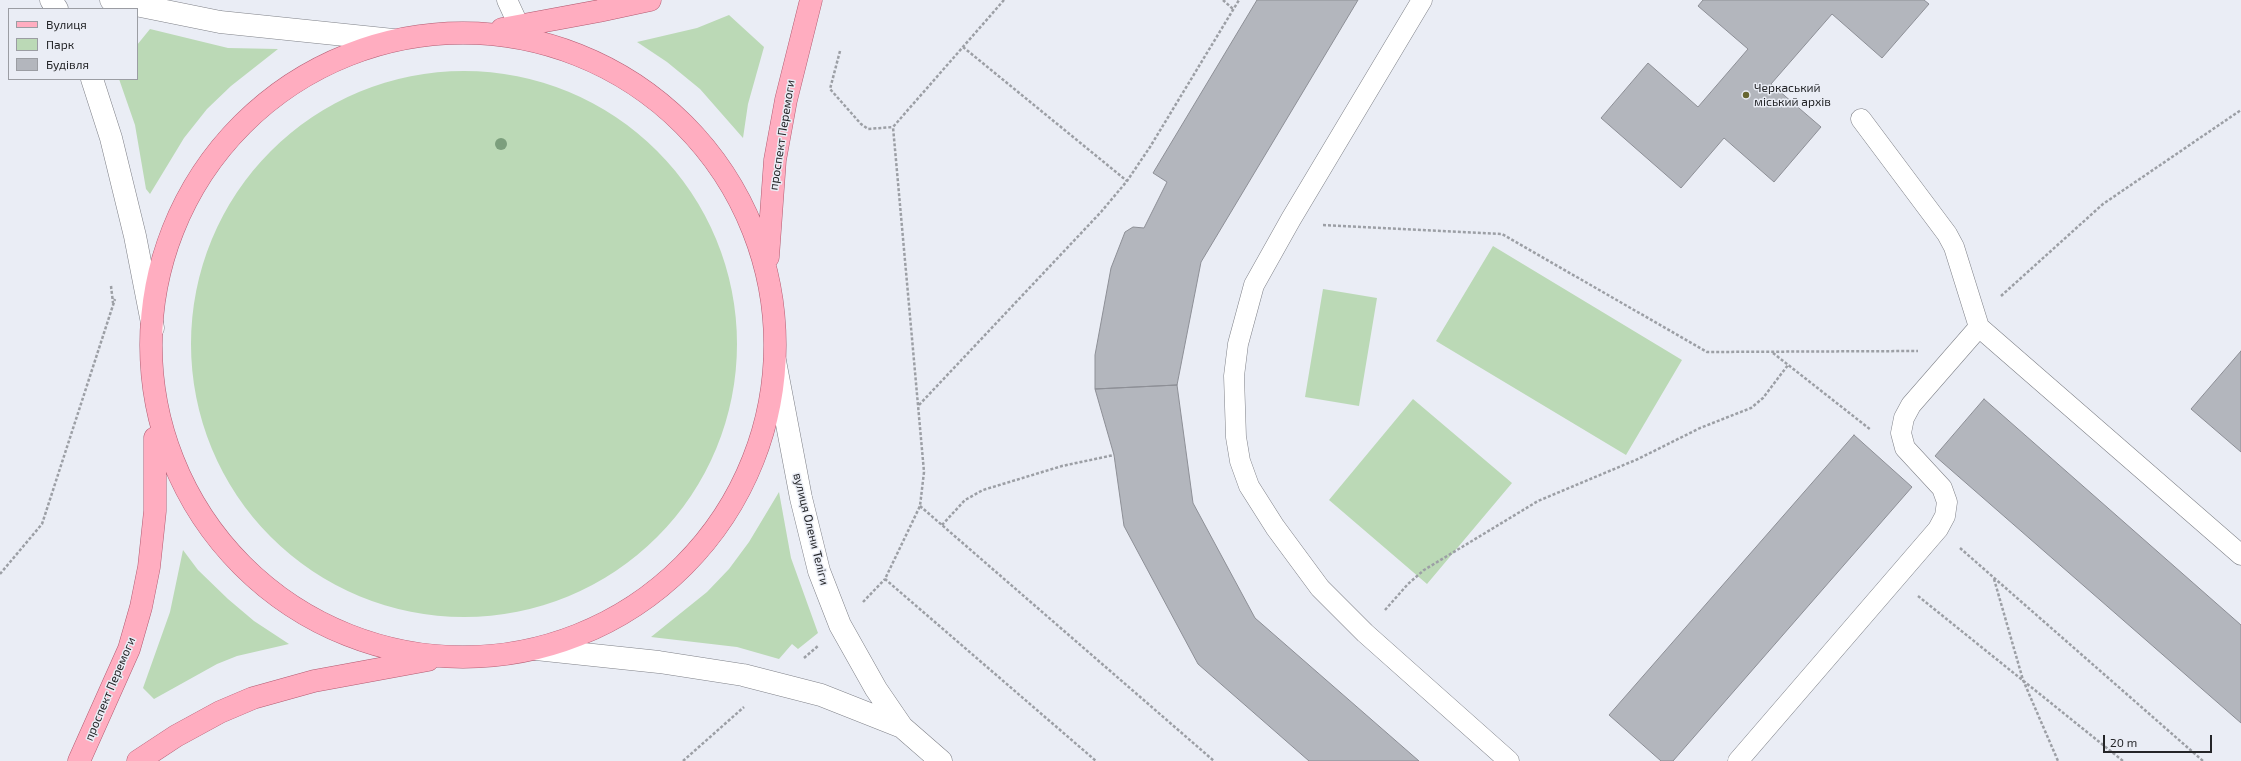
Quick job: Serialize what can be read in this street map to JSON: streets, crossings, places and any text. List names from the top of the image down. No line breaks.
{"streets":{"main road":["проспект Перемоги"],"street":["вулиця Олени Теліги"]},"places":["Черкаський міський архів"],"legend":["Вулиця","Парк","Будівля"],"scale_bar":"20 m"}
